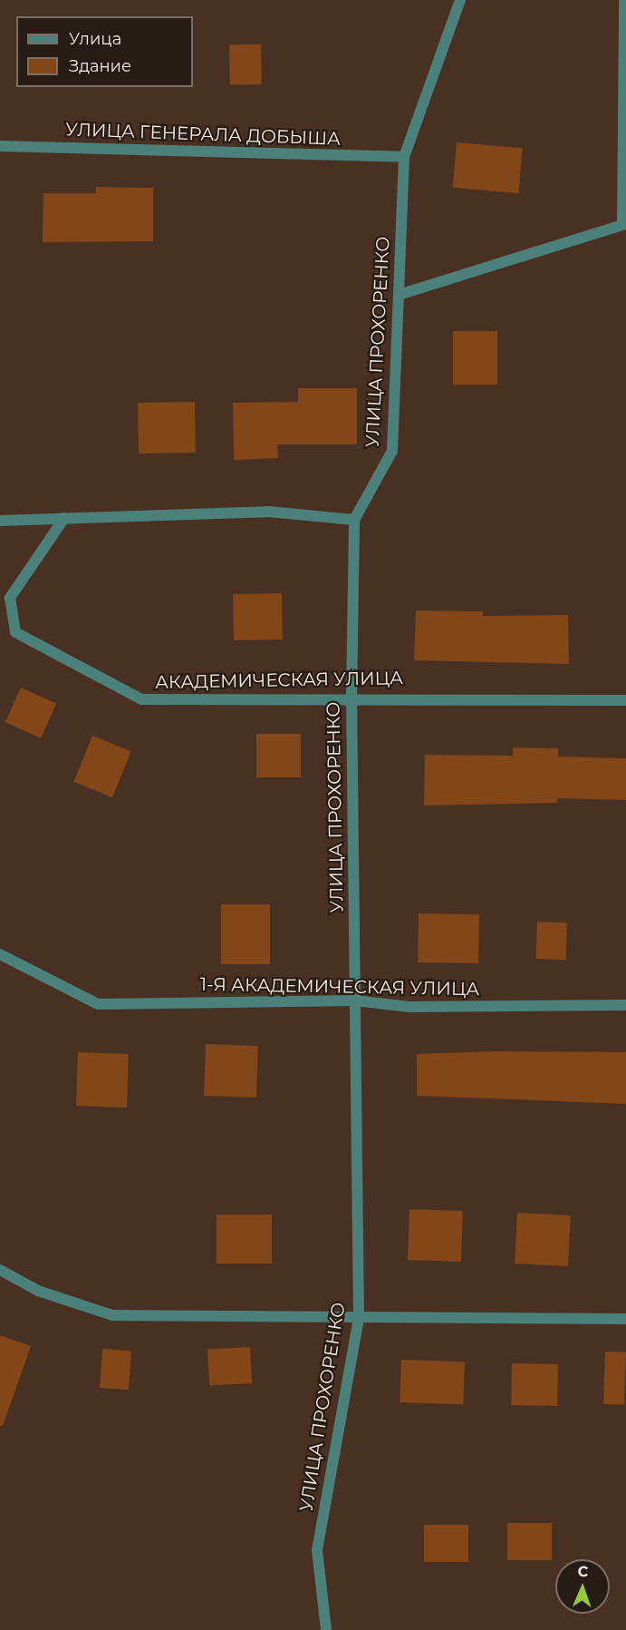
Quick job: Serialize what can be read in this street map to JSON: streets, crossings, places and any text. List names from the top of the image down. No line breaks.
{"streets":{"street":["УЛИЦА ГЕНЕРАЛА ДОБЫША","УЛИЦА ПРОХОРЕНКО","АКАДЕМИЧЕСКАЯ УЛИЦА","1-Я АКАДЕМИЧЕСКАЯ УЛИЦА"]},"crossings":[["УЛИЦА ГЕНЕРАЛА ДОБЫША","УЛИЦА ПРОХОРЕНКО"],["УЛИЦА ПРОХОРЕНКО","АКАДЕМИЧЕСКАЯ УЛИЦА"],["УЛИЦА ПРОХОРЕНКО","1-Я АКАДЕМИЧЕСКАЯ УЛИЦА"]],"legend":["Улица","Здание"],"north":"top"}
